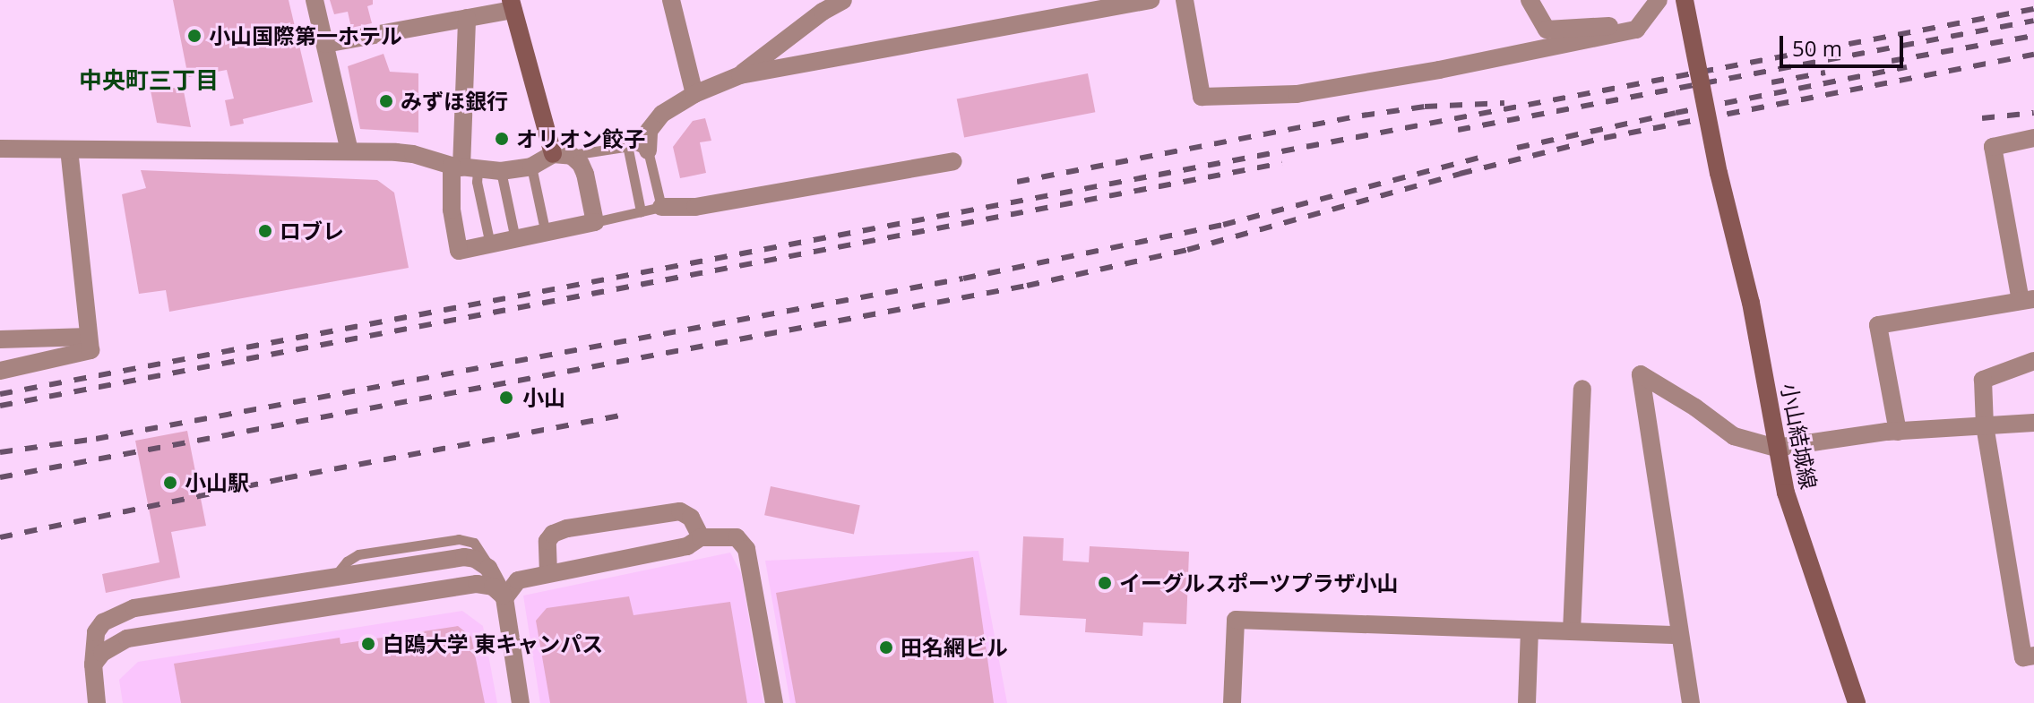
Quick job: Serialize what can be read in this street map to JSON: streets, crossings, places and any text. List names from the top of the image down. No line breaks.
{"streets":{"main road":["小山結城線"]},"districts":["中央町三丁目"],"places":["小山国際第一ホテル","みずほ銀行","オリオン餃子","ロブレ","小山","小山駅","イーグルスポーツプラザ小山","白鴎大学 東キャンパス","田名網ビル"],"scale_bar":"50 m"}
